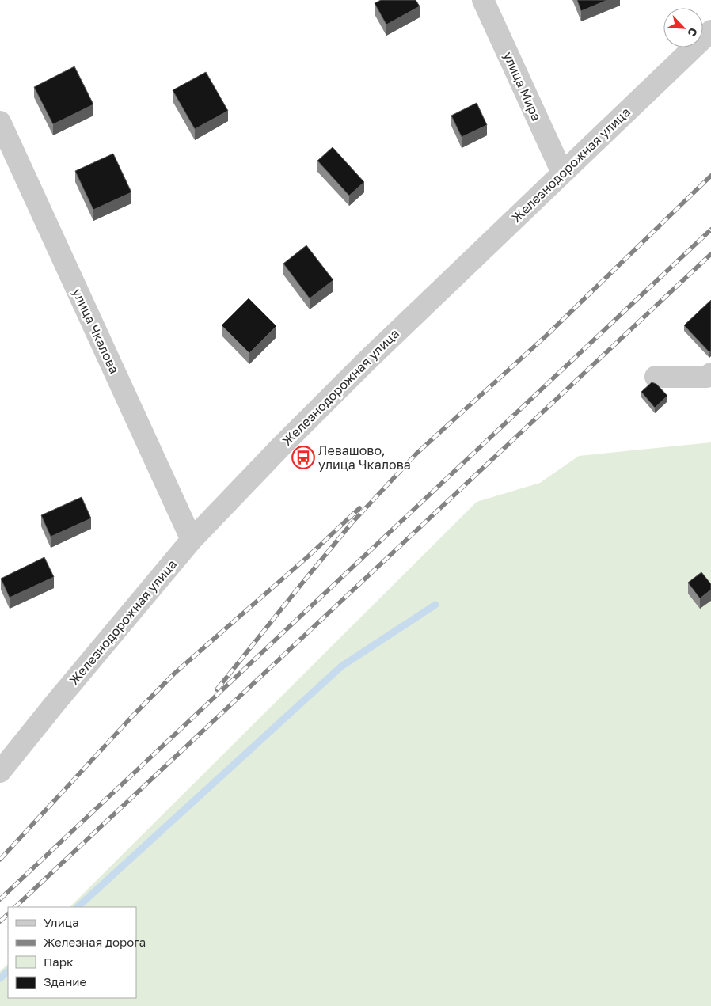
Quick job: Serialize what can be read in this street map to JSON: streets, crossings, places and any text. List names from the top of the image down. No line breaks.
{"streets":{"street":["улица Мира","Железнодорожная улица","улица Чкалова"]},"crossings":[["улица Мира","Железнодорожная улица"],["Железнодорожная улица","улица Чкалова"]],"places":{"bus stop":["Левашово, улица Чкалова"]},"legend":["Улица","Железная дорога","Парк","Здание"],"north":"bottom right"}
